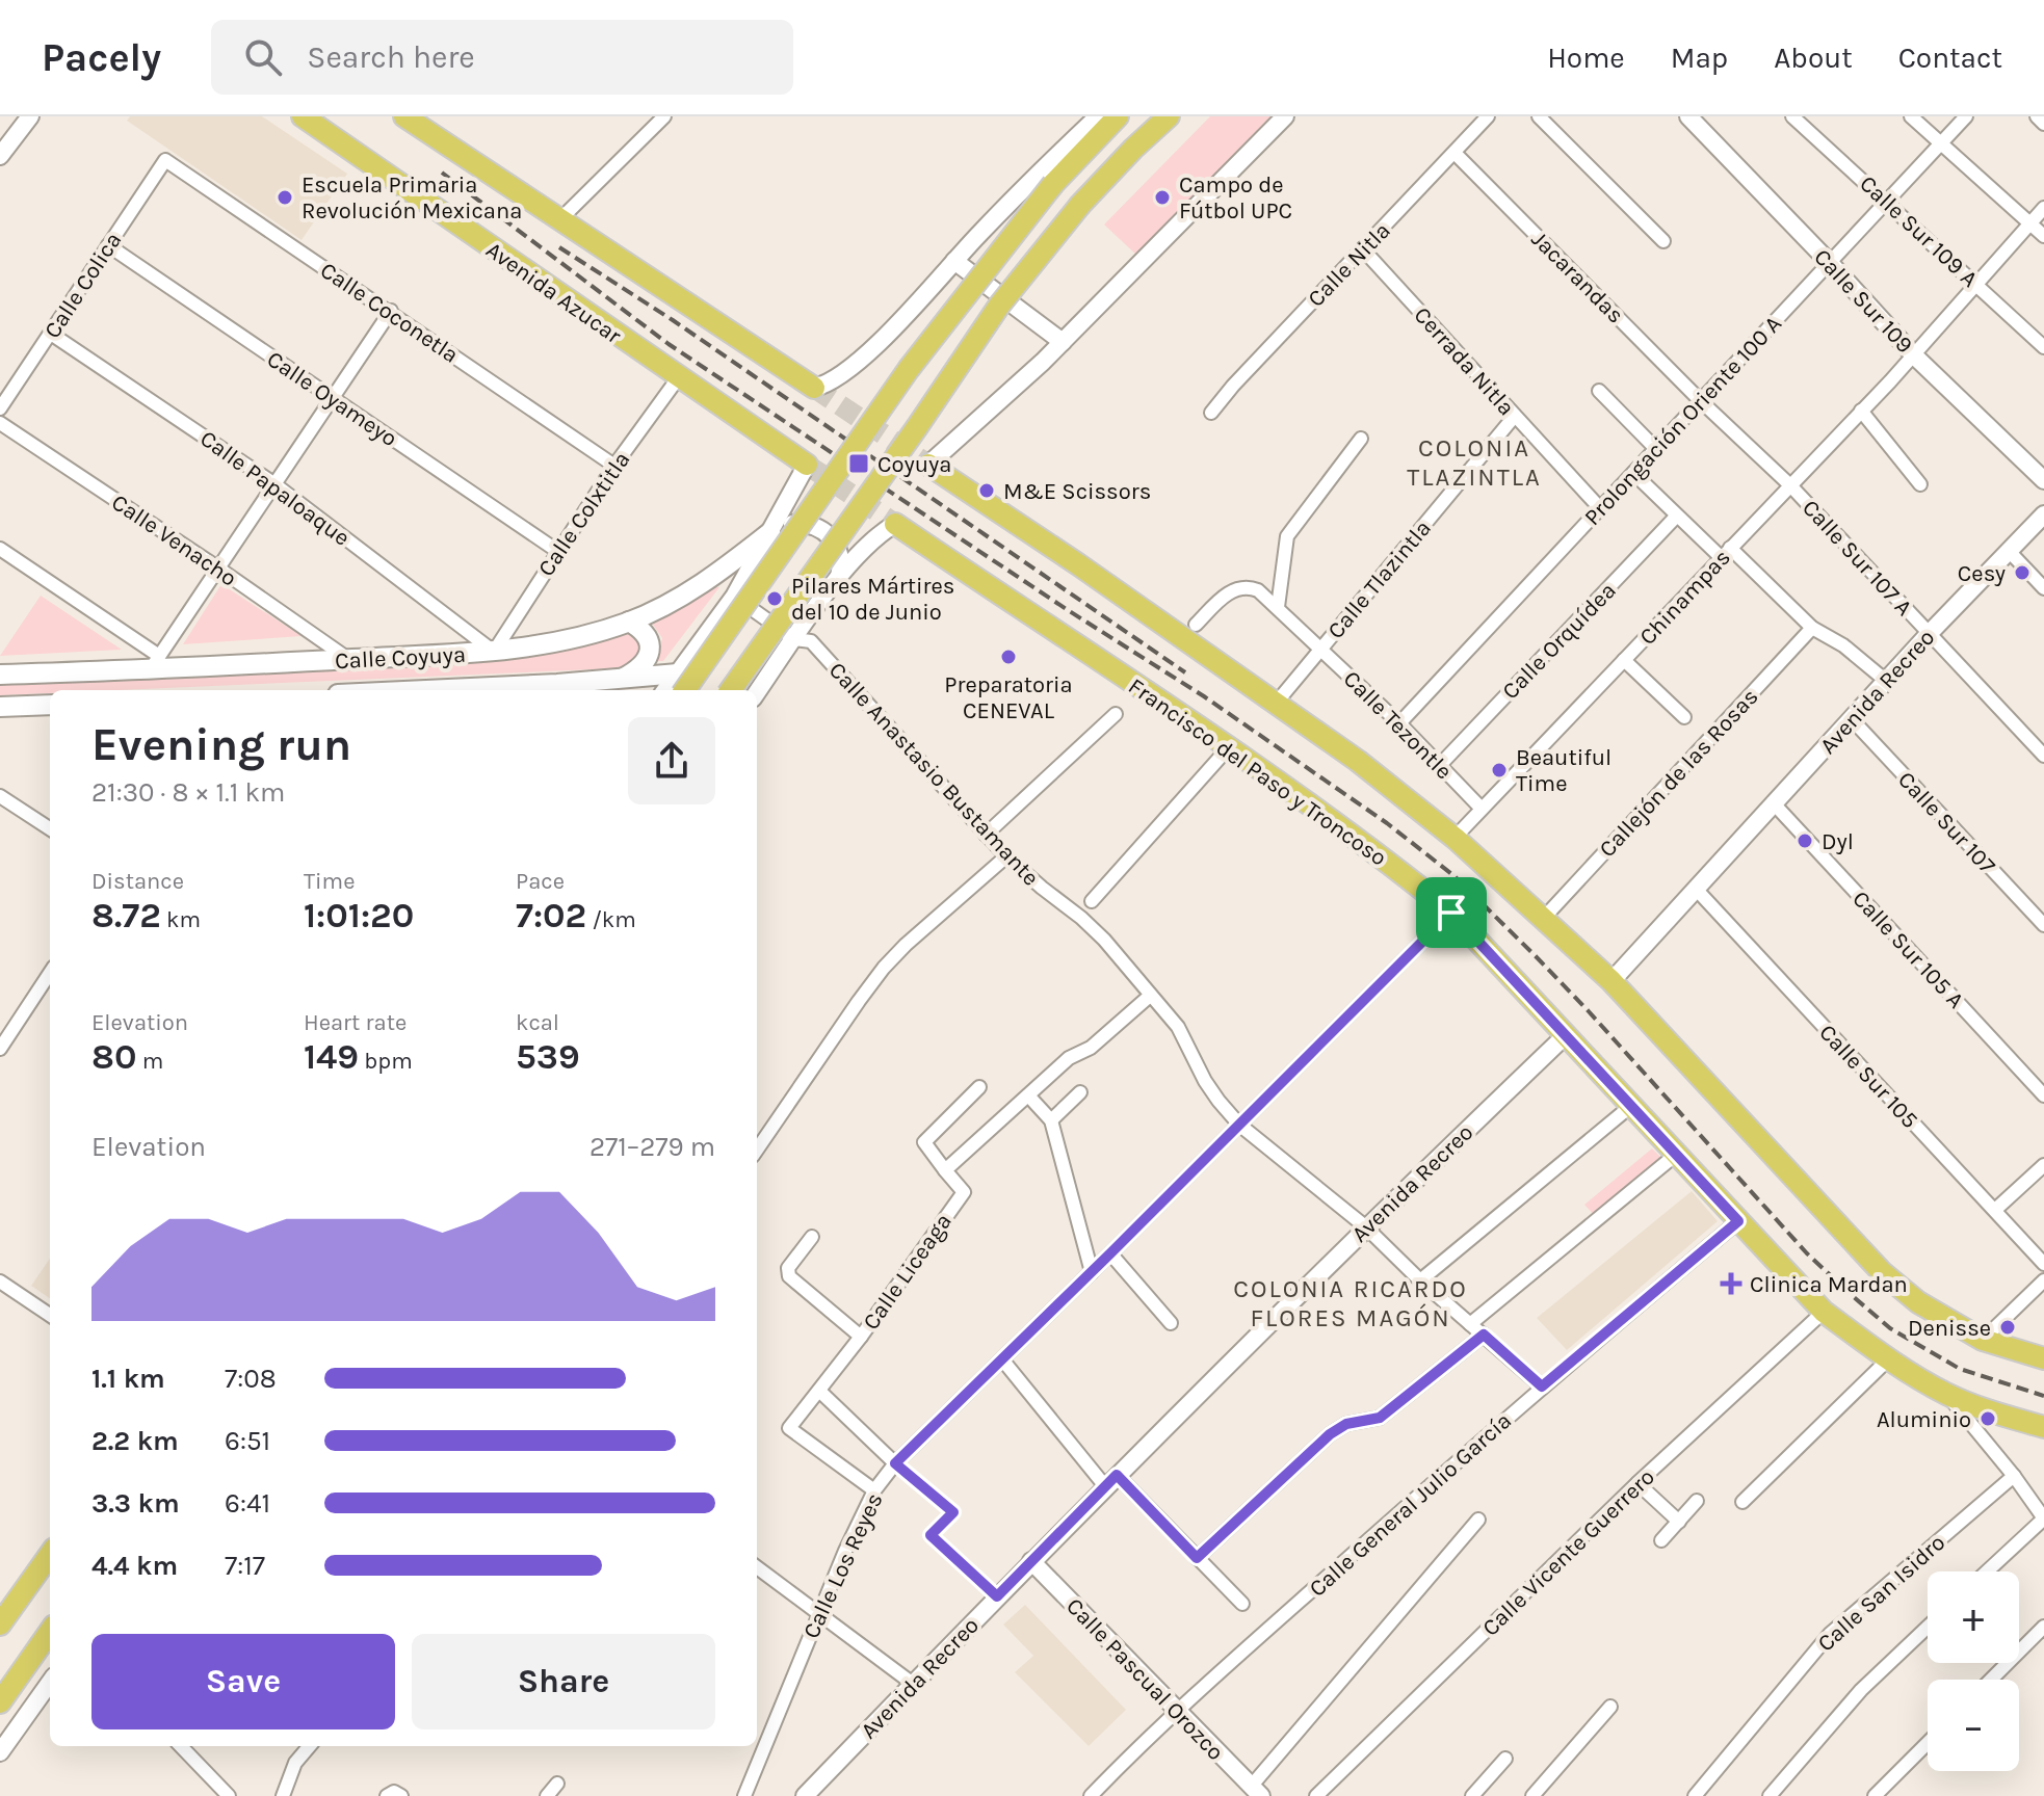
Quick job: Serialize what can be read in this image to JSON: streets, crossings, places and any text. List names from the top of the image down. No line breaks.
{"streets":{"main road":["Avenida Azucar","Calle Coyuya","Francisco del Paso y Troncoso"],"street":["Calle Sur 109 A","Calle Nitla","Jacarandas","Calle Colica","Calle Sur 109","Calle Coconetla","Cerrada Nitla","Calle Oyameyo","Prolongación Oriente 100 A","Calle Papaloaque","Calle Colxtitla","Calle Venacho","Calle Sur 107 A","Calle Tlazintla","Chinampas","Calle Orquídea","Avenida Recreo","Calle Tezontle","Callejón de las Rosas","Calle Anastasio Bustamante","Calle Sur 107","Calle Sur 105 A","Calle Sur 105","Calle Liceaga","Calle General Julio García","Calle Vicente Guerrero","Calle Los Reyes","Calle San Isidro","Calle Pascual Orozco"]},"crossings":[["Calle Sur 109 A","Prolongación Oriente 100 A"],["Calle Sur 109 A","Chinampas"],["Calle Nitla","Jacarandas"],["Calle Nitla","Cerrada Nitla"],["Jacarandas","Prolongación Oriente 100 A"],["Jacarandas","Calle Sur 107 A"],["Calle Colica","Calle Coconetla"],["Calle Colica","Calle Oyameyo"],["Calle Colica","Calle Papaloaque"],["Avenida Azucar","Calle Colxtitla"],["Calle Sur 109","Prolongación Oriente 100 A"],["Calle Sur 109","Chinampas"],["Calle Coconetla","Calle Colxtitla"],["Cerrada Nitla","Prolongación Oriente 100 A"],["Cerrada Nitla","Calle Tlazintla"],["Calle Oyameyo","Calle Colxtitla"],["Prolongación Oriente 100 A","Calle Sur 107 A"],["Prolongación Oriente 100 A","Calle Tezontle"],["Calle Papaloaque","Calle Colxtitla"],["Calle Papaloaque","Calle Coyuya"],["Calle Colxtitla","Calle Coyuya"],["Calle Venacho","Calle Coyuya"],["Calle Sur 107 A","Chinampas"],["Calle Sur 107 A","Avenida Recreo"],["Calle Tlazintla","Calle Tezontle"],["Chinampas","Calle Tezontle"],["Calle Orquídea","Calle Tezontle"],["Avenida Recreo","Francisco del Paso y Troncoso"],["Avenida Recreo","Calle Anastasio Bustamante"],["Avenida Recreo","Calle Sur 107"],["Avenida Recreo","Calle Sur 105 A"],["Avenida Recreo","Calle Sur 105"],["Avenida Recreo","Calle Pascual Orozco"],["Francisco del Paso y Troncoso","Calle General Julio García"],["Francisco del Paso y Troncoso","Calle Vicente Guerrero"],["Francisco del Paso y Troncoso","Calle Los Reyes"],["Calle Anastasio Bustamante","Calle General Julio García"],["Calle Anastasio Bustamante","Calle Los Reyes"],["Calle Liceaga","Calle Los Reyes"],["Calle General Julio García","Calle Pascual Orozco"]],"districts":["COLONIA TLAZINTLA","COLONIA RICARDO FLORES MAGÓN"],"places":{"other":["Escuela Primaria Revolución Mexicana","Campo de Fútbol UPC","M&E Scissors","Cesy","Pilares Mártires del 10 de Junio","Preparatoria CENEVAL","Beautiful Time","Dyl","Denisse","Aluminio"],"transit":["Coyuya"],"health":["Clinica Mardan"]},"page":{"header":"Pacely","search":"Search here","nav":["Home","Map","About","Contact"],"heading":["Evening run","21:30 · 8 × 1.1 km"],"stats":[["Distance","8.72 km"],["Time","1:01:20"],["Pace","7:02 /km"],["Elevation","80 m"],["Heart rate","149 bpm"],["kcal","539"]],"chart":["Elevation","271–279 m"],"list":[{"name":"1.1 km","note":"7:08"},{"name":"2.2 km","note":"6:51"},{"name":"3.3 km","note":"6:41"},{"name":"4.4 km","note":"7:17"}],"map_buttons":["+","−"],"buttons":["Save","Share"]}}
